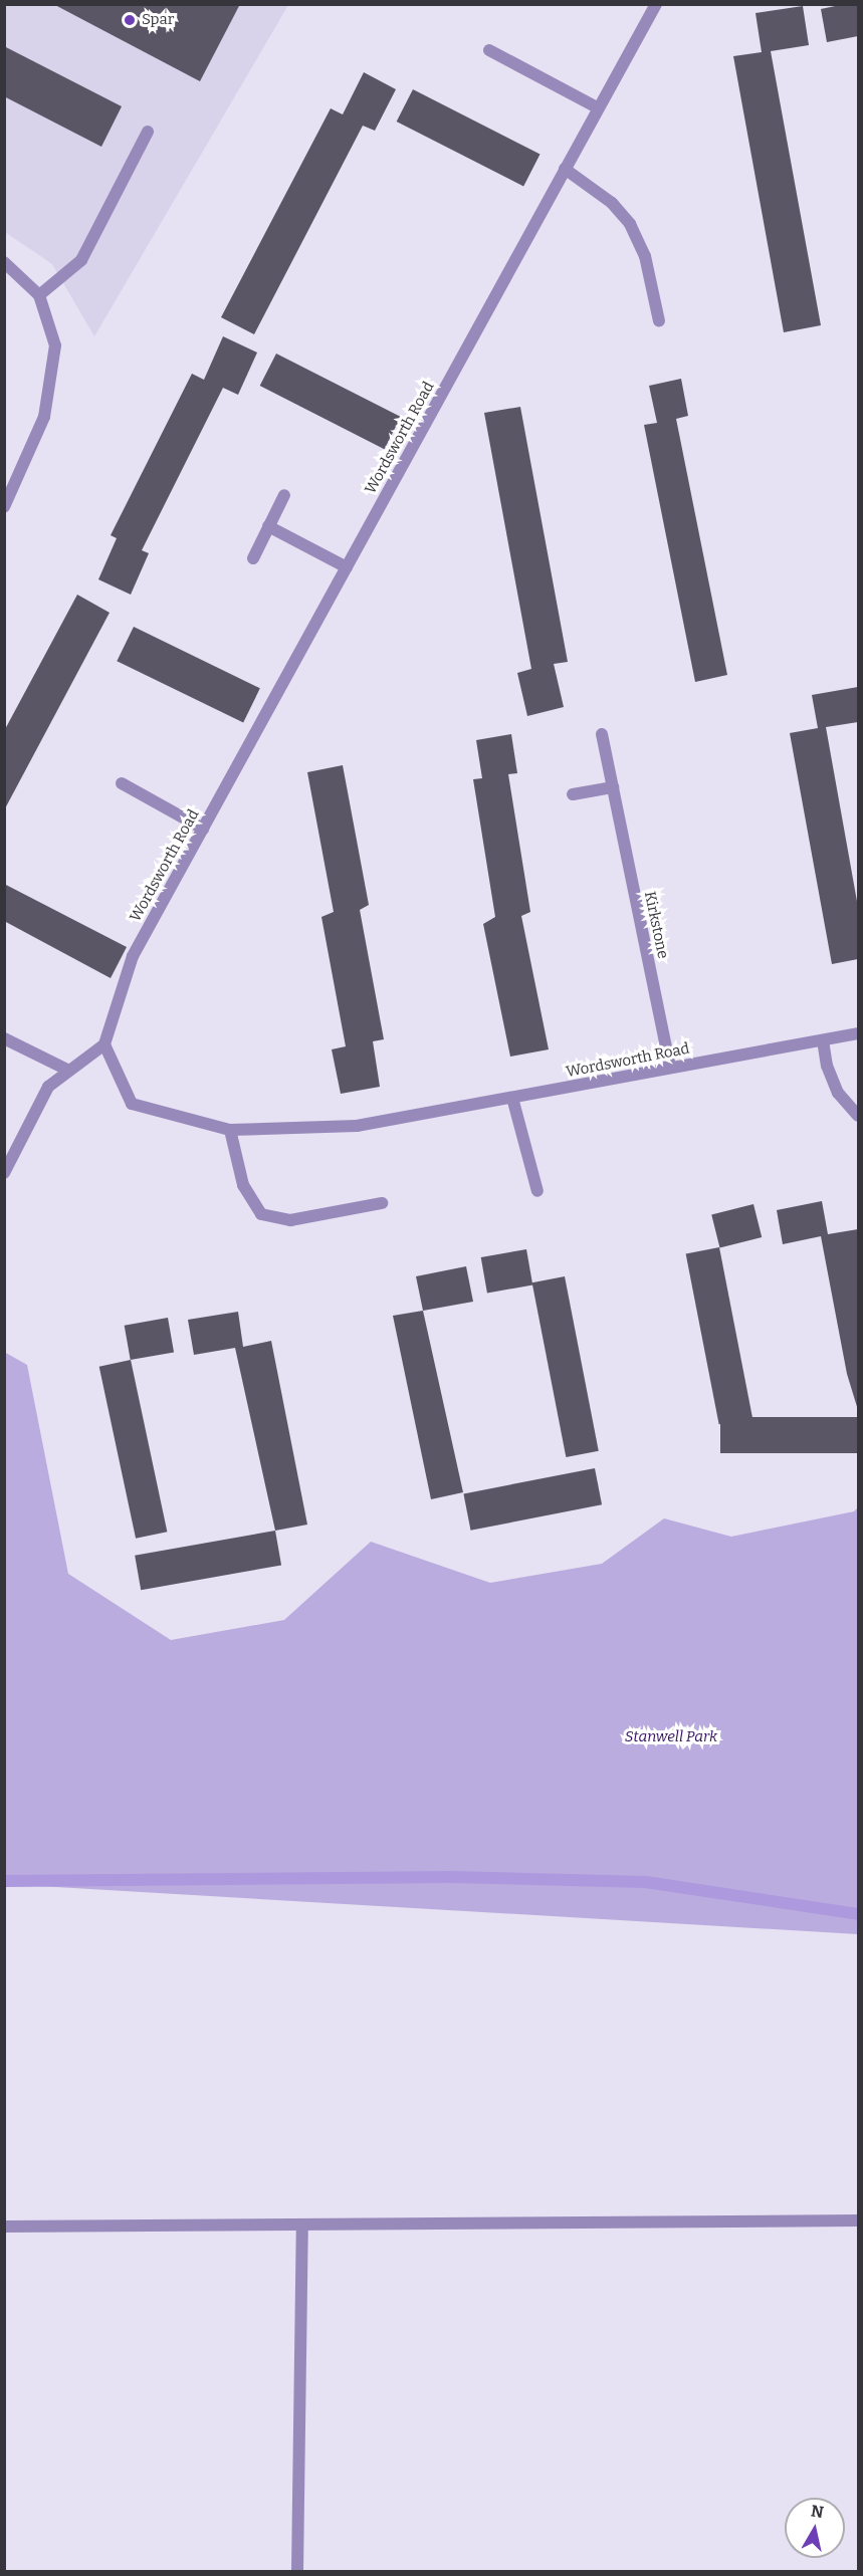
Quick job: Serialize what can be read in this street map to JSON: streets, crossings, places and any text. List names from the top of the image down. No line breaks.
{"streets":{"street":["Wordsworth Road","Kirkstone"]},"crossings":[["Wordsworth Road","Kirkstone"]],"parks":["Stanwell Park"],"places":["Spar"],"north":"top"}
